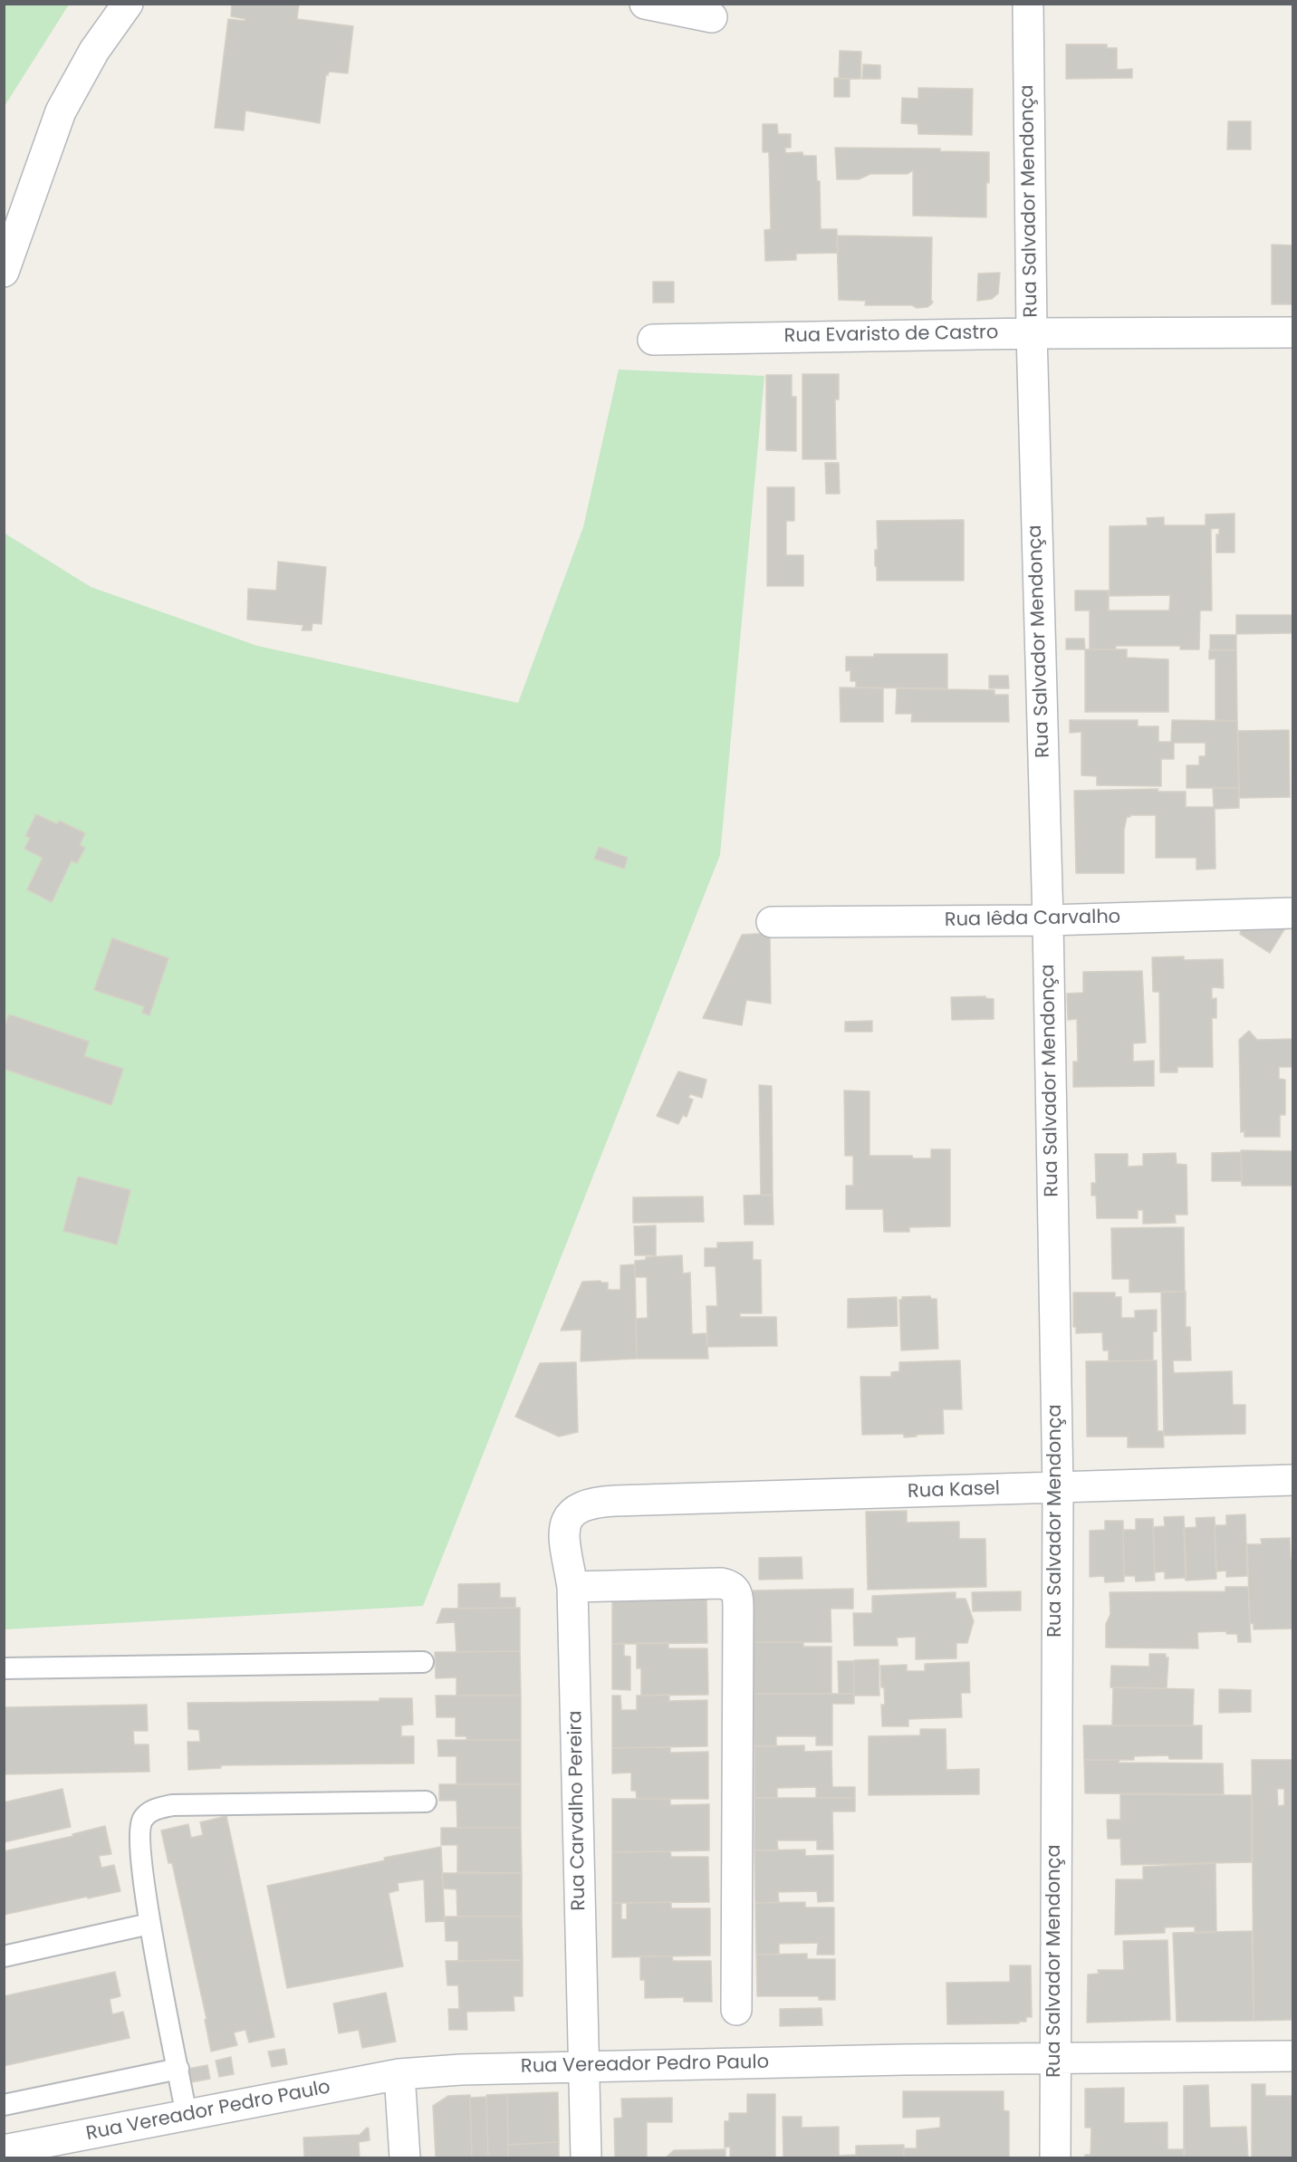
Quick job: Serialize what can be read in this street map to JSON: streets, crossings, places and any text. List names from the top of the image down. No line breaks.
{"streets":{"street":["Rua Salvador Mendonça","Rua Evaristo de Castro","Rua Iêda Carvalho","Rua Kasel","Rua Carvalho Pereira","Rua Vereador Pedro Paulo"]},"crossings":[["Rua Salvador Mendonça","Rua Evaristo de Castro"],["Rua Salvador Mendonça","Rua Iêda Carvalho"],["Rua Salvador Mendonça","Rua Kasel"],["Rua Salvador Mendonça","Rua Vereador Pedro Paulo"],["Rua Kasel","Rua Carvalho Pereira"],["Rua Carvalho Pereira","Rua Vereador Pedro Paulo"]]}
